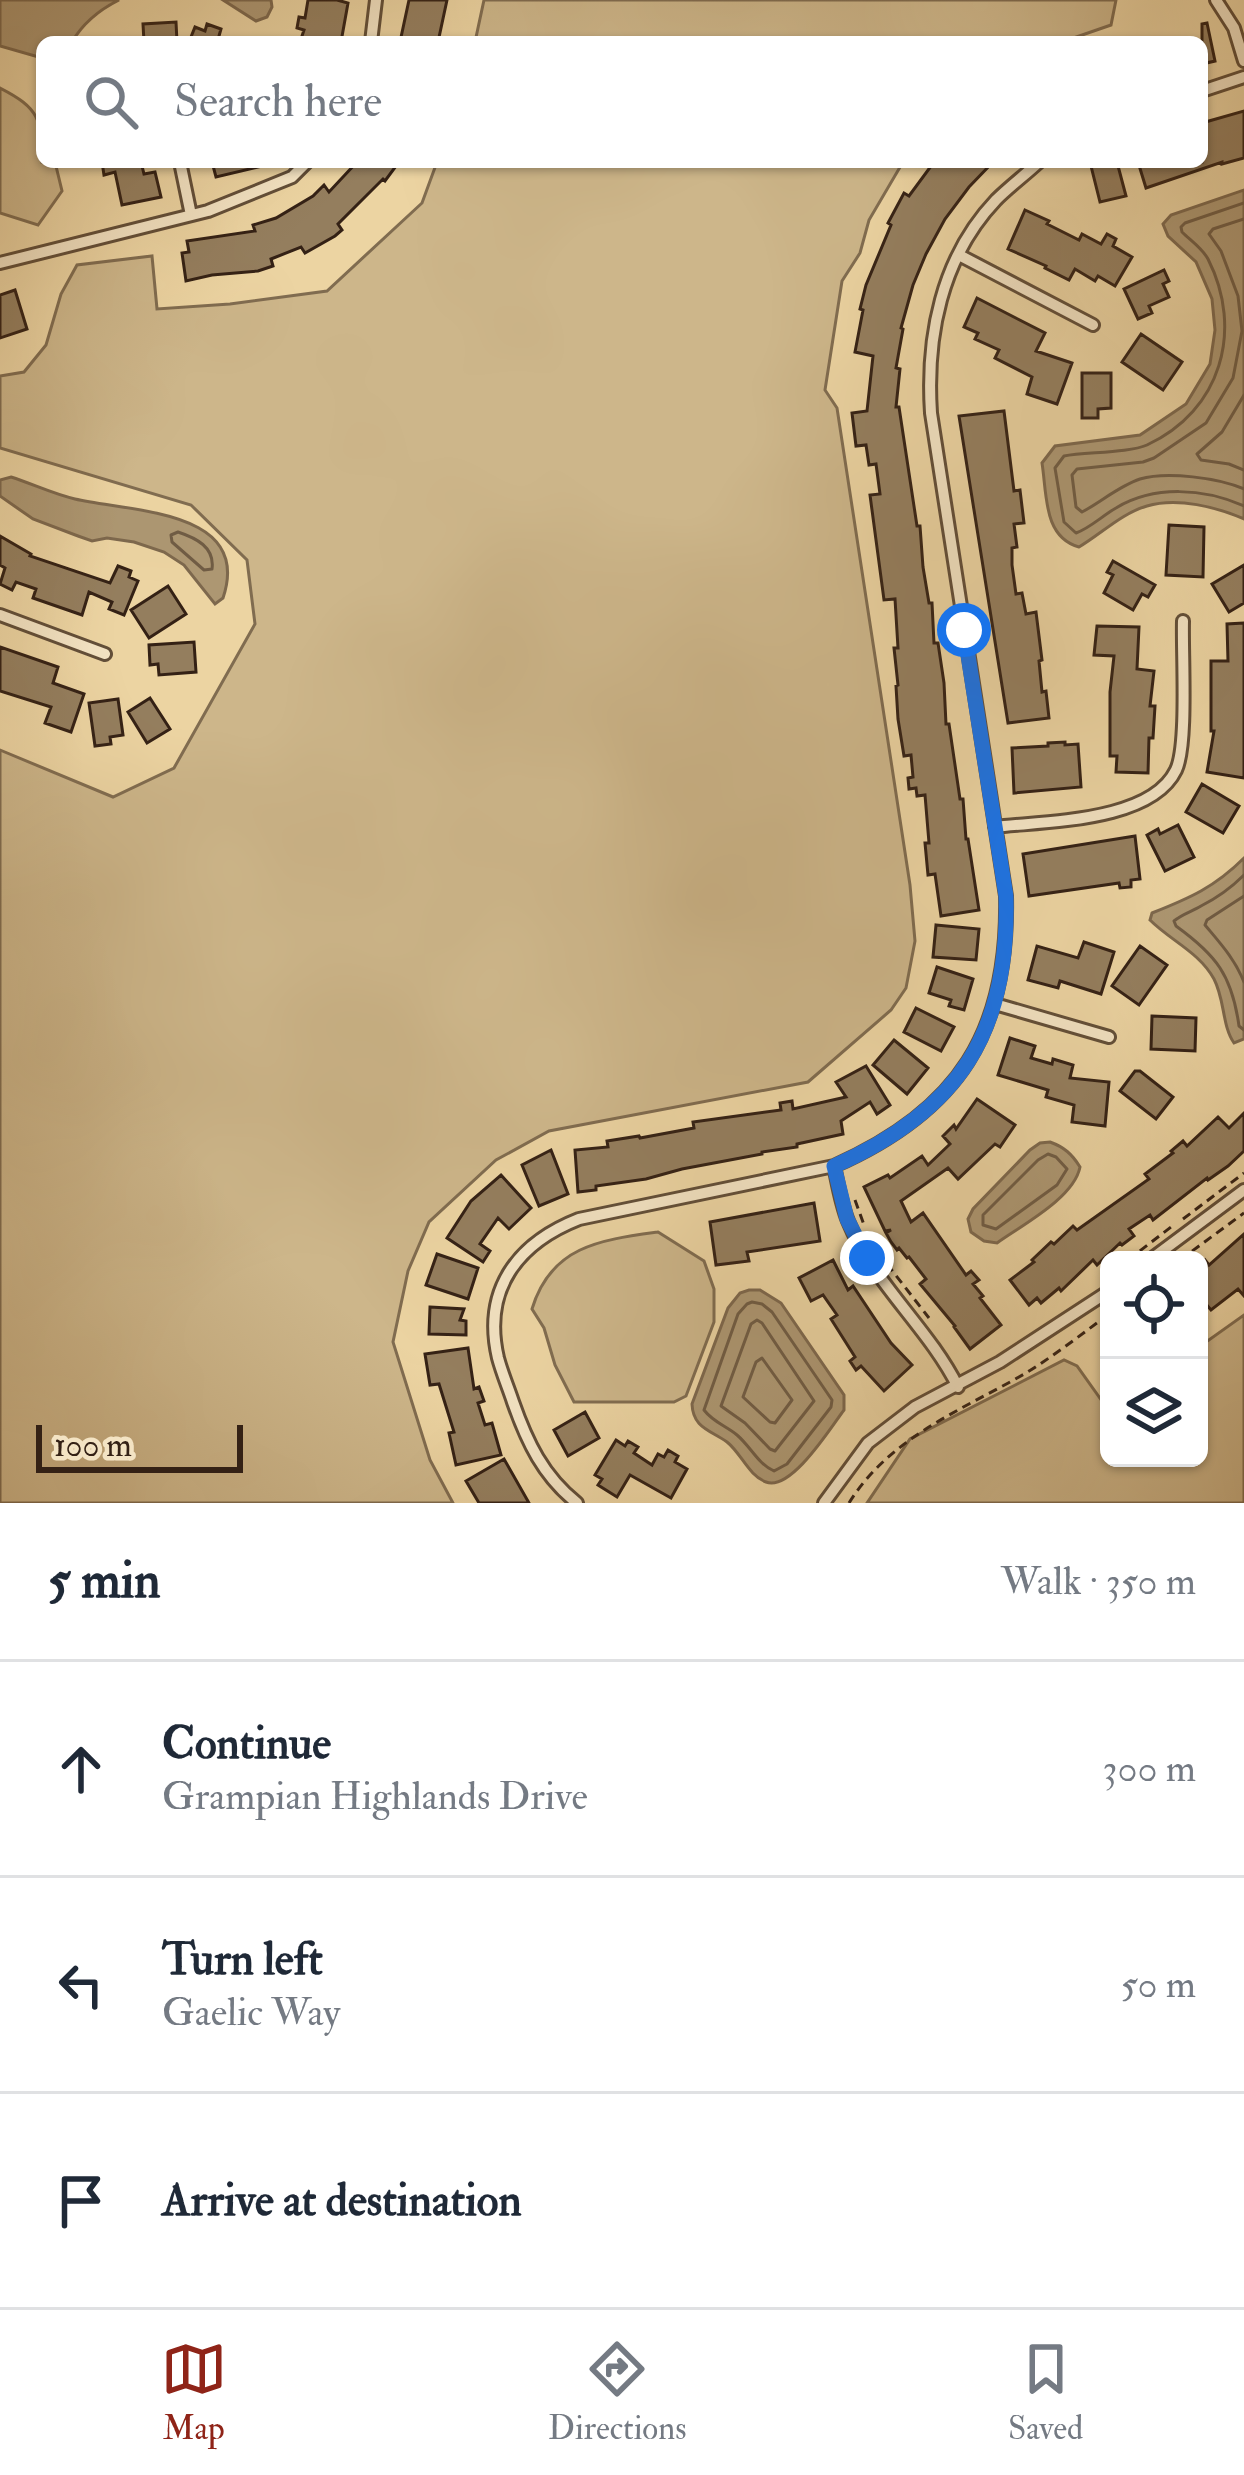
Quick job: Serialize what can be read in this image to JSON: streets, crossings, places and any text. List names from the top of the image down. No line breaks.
{"scale_bar":"100 m","page":{"search":"Search here","scale":"100 m","heading":["5 min","Walk · 350 m"],"list":[["Continue","Grampian Highlands Drive","300 m"],["Turn left","Gaelic Way","50 m"],"Arrive at destination"],"nav":["Map","Directions","Saved"]}}
